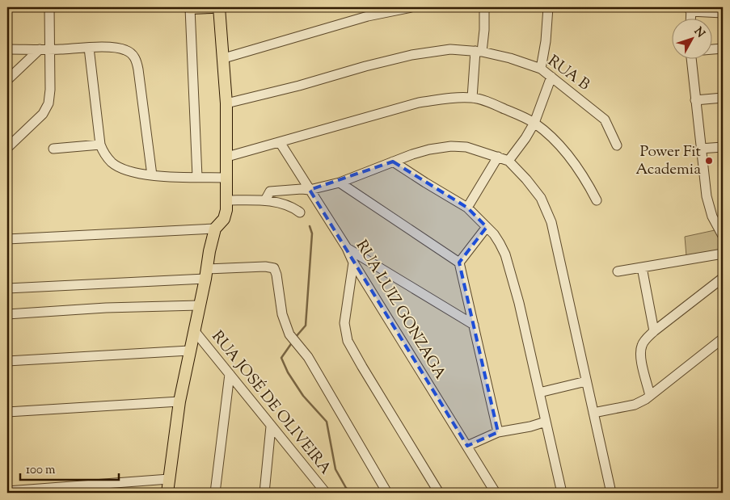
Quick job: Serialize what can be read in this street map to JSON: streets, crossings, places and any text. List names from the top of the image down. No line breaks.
{"streets":{"street":["RUA B","RUA LUIZ GONZAGA","RUA JOSÉ DE OLIVEIRA"]},"places":["Power Fit Academia"],"scale_bar":"100 m","north":"top right"}
